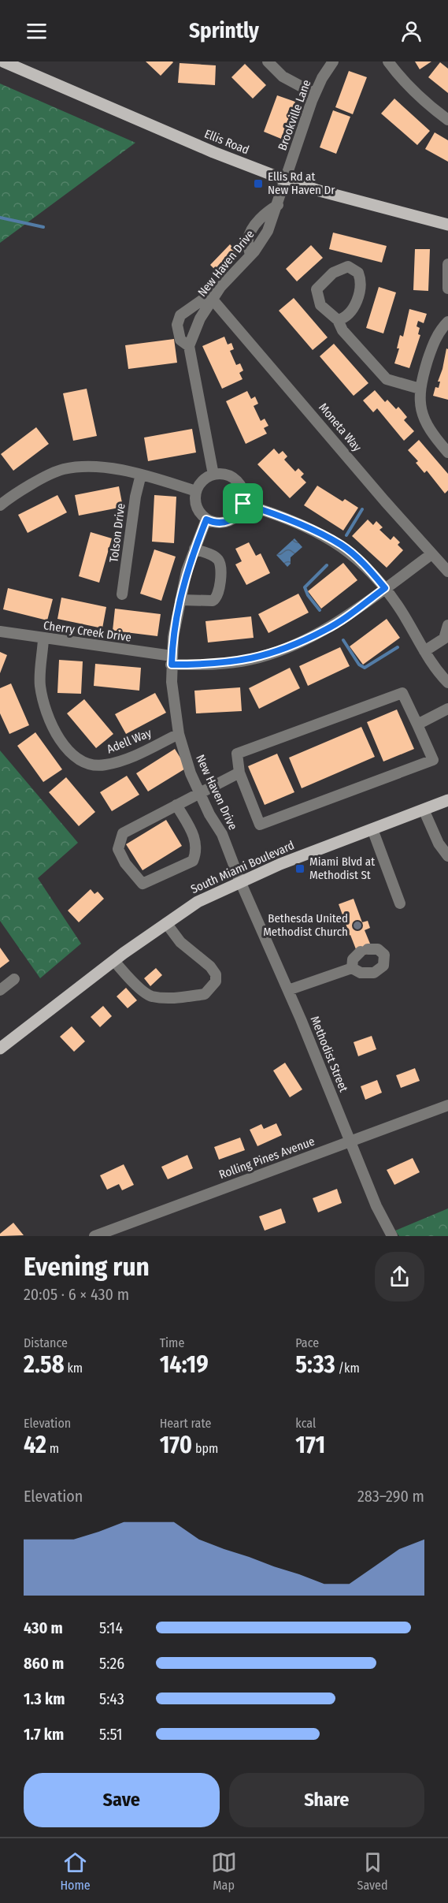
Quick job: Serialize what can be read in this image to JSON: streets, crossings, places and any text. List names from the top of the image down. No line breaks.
{"streets":{"main road":["Ellis Road","South Miami Boulevard"],"street":["Brookville Lane","New Haven Drive","Moneta Way","Tolson Drive","Cherry Creek Drive","Adell Way","Methodist Street","Rolling Pines Avenue"]},"crossings":[["Brookville Lane","Ellis Road"],["Brookville Lane","New Haven Drive"],["Ellis Road","New Haven Drive"],["New Haven Drive","Moneta Way"],["New Haven Drive","Cherry Creek Drive"],["New Haven Drive","Adell Way"],["New Haven Drive","South Miami Boulevard"],["New Haven Drive","Methodist Street"],["Moneta Way","Cherry Creek Drive"],["Cherry Creek Drive","Adell Way"],["South Miami Boulevard","Methodist Street"],["Methodist Street","Rolling Pines Avenue"]],"places":{"transit":["Ellis Rd at New Haven Dr","Miami Blvd at Methodist St"],"other":["Bethesda United Methodist Church"]},"page":{"header":"Sprintly","heading":["Evening run","20:05 · 6 × 430 m"],"stats":[["Distance","2.58 km"],["Time","14:19"],["Pace","5:33 /km"],["Elevation","42 m"],["Heart rate","170 bpm"],["kcal","171"]],"chart":["Elevation","283–290 m"],"list":[{"name":"430 m","note":"5:14"},{"name":"860 m","note":"5:26"},{"name":"1.3 km","note":"5:43"},{"name":"1.7 km","note":"5:51"}],"buttons":["Save","Share"],"tabs":["Home","Map","Saved"]}}
